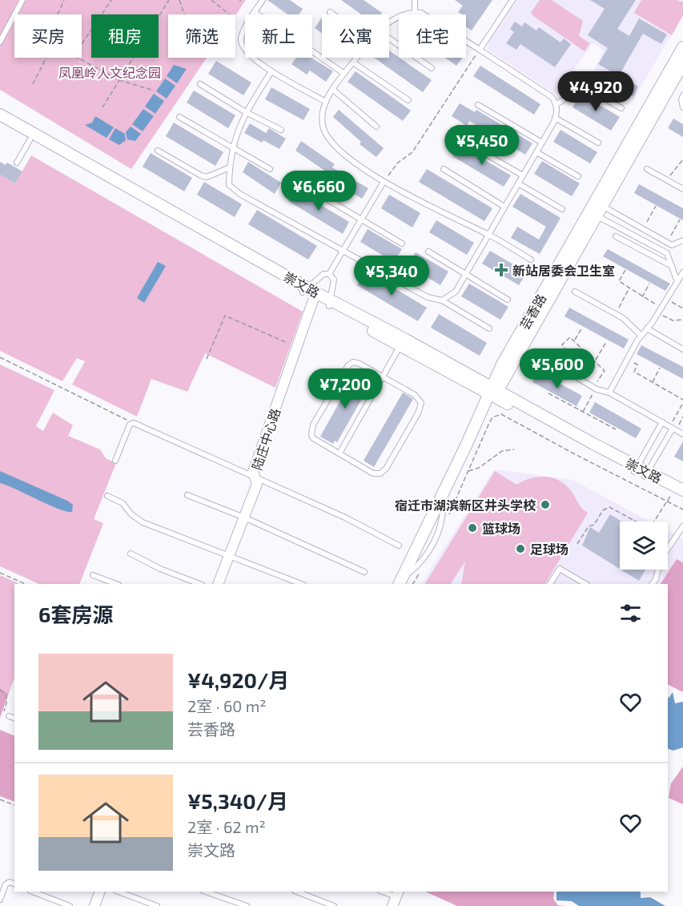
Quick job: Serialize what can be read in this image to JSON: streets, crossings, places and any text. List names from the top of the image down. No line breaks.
{"streets":{"street":["崇文路","芸香路","陆庄中心路"]},"crossings":[["崇文路","芸香路"],["崇文路","陆庄中心路"]],"parks":["凤凰岭人文纪念园"],"places":{"health":["新站居委会卫生室"],"other":["宿迁市湖滨新区井头学校","篮球场","足球场"]},"page":{"chip":["买房","租房","筛选","新上","公寓","住宅"],"price":["¥4,920","¥5,450","¥6,660","¥5,340","¥5,600","¥7,200"],"heading":"6套房源","list":[{"name":"¥4,920/月","note":"2室 · 60 m² · 芸香路"},{"name":"¥5,340/月","note":"2室 · 62 m² · 崇文路"}]}}
